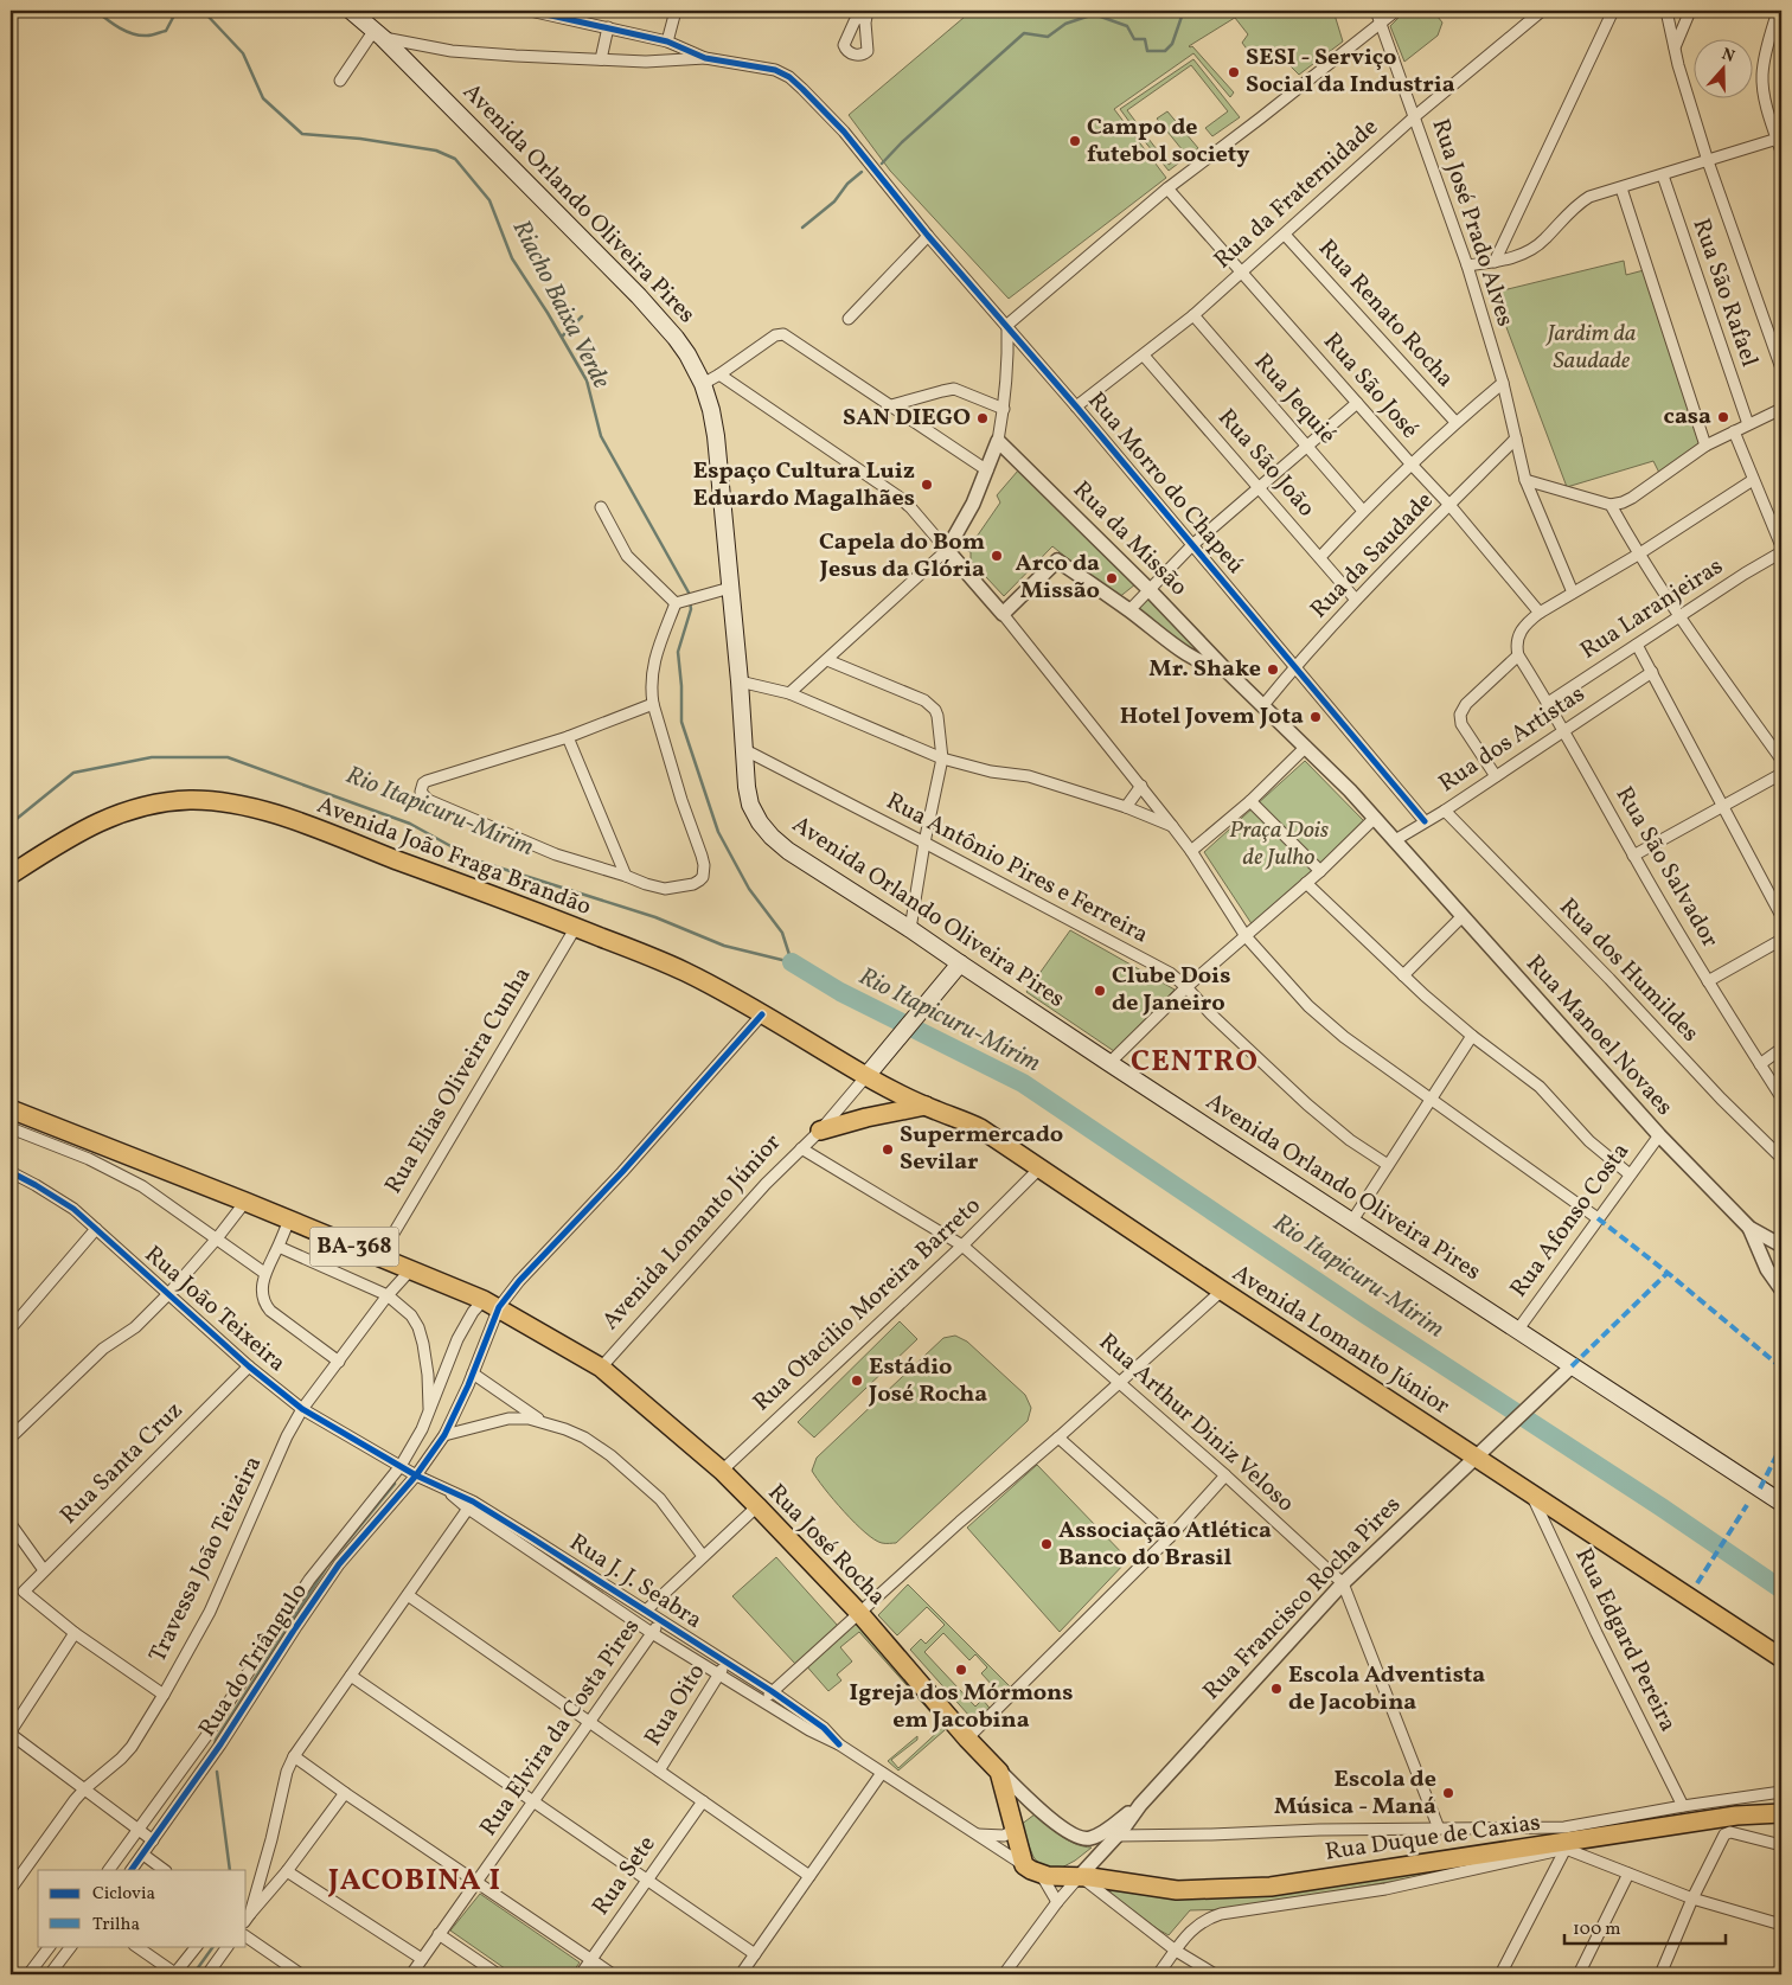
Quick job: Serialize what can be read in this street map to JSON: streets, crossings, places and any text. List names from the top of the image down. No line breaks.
{"streets":{"main road":["Avenida Orlando Oliveira Pires","Avenida João Fraga Brandão","Avenida Lomanto Júnior","BA-368","Rua José Rocha","Rua Duque de Caxias"],"street":["Rua da Fraternidade","Rua José Prado Alves","Rua São Rafael","Rua Renato Rocha","Rua São José","Rua Jequié","Rua São João","Rua Morro do Chapeú","Rua da Missão","Rua da Saudade","Rua Laranjeiras","Rua dos Artistas","Rua São Salvador","Rua Antônio Pires e Ferreira","Rua dos Humildes","Rua Manoel Novaes","Rua Elias Oliveira Cunha","Rua Afonso Costa","Rua Otacilio Moreira Barreto","Rua João Teixeira","Rua Arthur Diniz Veloso","Rua Santa Cruz","Travessa João Teizeira","Rua J. J. Seabra","Rua Francisco Rocha Pires","Rua Edgard Pereira","Rua do Triângulo","Rua Oito","Rua Elvira da Costa Pires","Rua Sete"]},"crossings":[["Rua da Fraternidade","Rua José Prado Alves"],["Rua da Fraternidade","Rua Renato Rocha"],["Rua da Fraternidade","Rua São José"],["Rua da Fraternidade","Rua Jequié"],["Rua da Fraternidade","Rua São João"],["Rua da Fraternidade","Rua Morro do Chapeú"],["Avenida Orlando Oliveira Pires","Rua Antônio Pires e Ferreira"],["Avenida Orlando Oliveira Pires","Rua Afonso Costa"],["Avenida Orlando Oliveira Pires","Rua Francisco Rocha Pires"],["Rua São José","Rua da Saudade"],["Rua São João","Rua da Saudade"],["Rua Morro do Chapeú","Rua da Saudade"],["Rua Morro do Chapeú","Rua dos Artistas"],["Rua da Missão","Rua da Saudade"],["Rua Laranjeiras","Rua São Salvador"],["Rua dos Artistas","Rua São Salvador"],["Rua dos Artistas","Rua dos Humildes"],["Rua dos Artistas","Rua Manoel Novaes"],["Avenida João Fraga Brandão","Rua Elias Oliveira Cunha"],["Avenida João Fraga Brandão","Avenida Lomanto Júnior"],["Rua Manoel Novaes","Rua Afonso Costa"],["Rua Elias Oliveira Cunha","BA-368"],["Avenida Lomanto Júnior","BA-368"],["Avenida Lomanto Júnior","Rua Otacilio Moreira Barreto"],["Avenida Lomanto Júnior","Rua Arthur Diniz Veloso"],["Avenida Lomanto Júnior","Rua José Rocha"],["Avenida Lomanto Júnior","Rua Francisco Rocha Pires"],["Avenida Lomanto Júnior","Rua Edgard Pereira"],["BA-368","Rua José Rocha"],["BA-368","Travessa João Teizeira"],["BA-368","Rua do Triângulo"],["Rua Otacilio Moreira Barreto","Rua Arthur Diniz Veloso"],["Rua Otacilio Moreira Barreto","Rua José Rocha"],["Rua João Teixeira","Rua Santa Cruz"],["Rua João Teixeira","Travessa João Teizeira"],["Rua João Teixeira","Rua J. J. Seabra"],["Rua João Teixeira","Rua do Triângulo"],["Rua Arthur Diniz Veloso","Rua Francisco Rocha Pires"],["Rua Arthur Diniz Veloso","Rua Duque de Caxias"],["Rua J. J. Seabra","Rua do Triângulo"],["Rua J. J. Seabra","Rua Oito"],["Rua J. J. Seabra","Rua Elvira da Costa Pires"],["Rua Francisco Rocha Pires","Rua Duque de Caxias"],["Rua Edgard Pereira","Rua Duque de Caxias"]],"districts":["CENTRO","JACOBINA I"],"water":["Riacho Baixa Verde","Rio Itapicuru-Mirim"],"parks":["Jardim da Saudade","Praça Dois de Julho"],"places":["SESI - Serviço Social da Industria","Campo de futebol society","casa","SAN DIEGO","Espaço Cultura Luiz Eduardo Magalhães","Capela do Bom Jesus da Glória","Arco da Missão","Mr. Shake","Hotel Jovem Jota","Clube Dois de Janeiro","Supermercado Sevilar","Estádio José Rocha","Associação Atlética Banco do Brasil","Igreja dos Mórmons em Jacobina","Escola Adventista de Jacobina","Escola de Música - Maná"],"legend":["Ciclovia","Trilha"],"scale_bar":"100 m","north":"top"}
